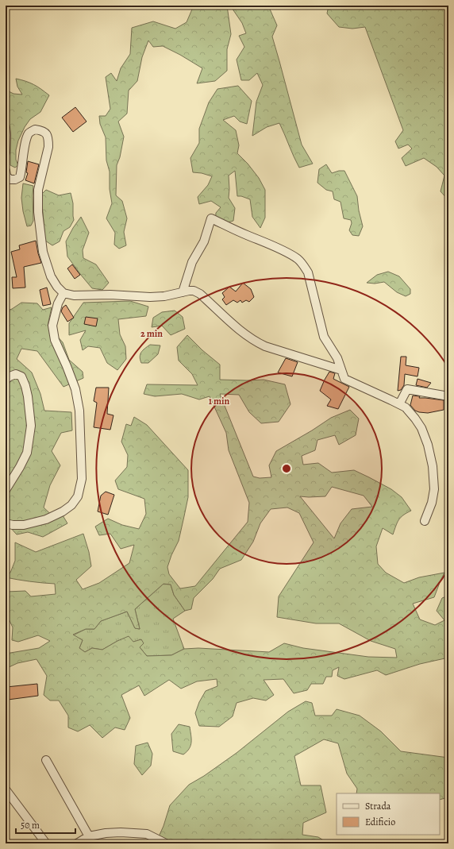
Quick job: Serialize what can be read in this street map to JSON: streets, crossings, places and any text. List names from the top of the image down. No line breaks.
{"legend":["Strada","Edificio"],"scale_bar":"50 m","rings":["2 min","1 min"]}
